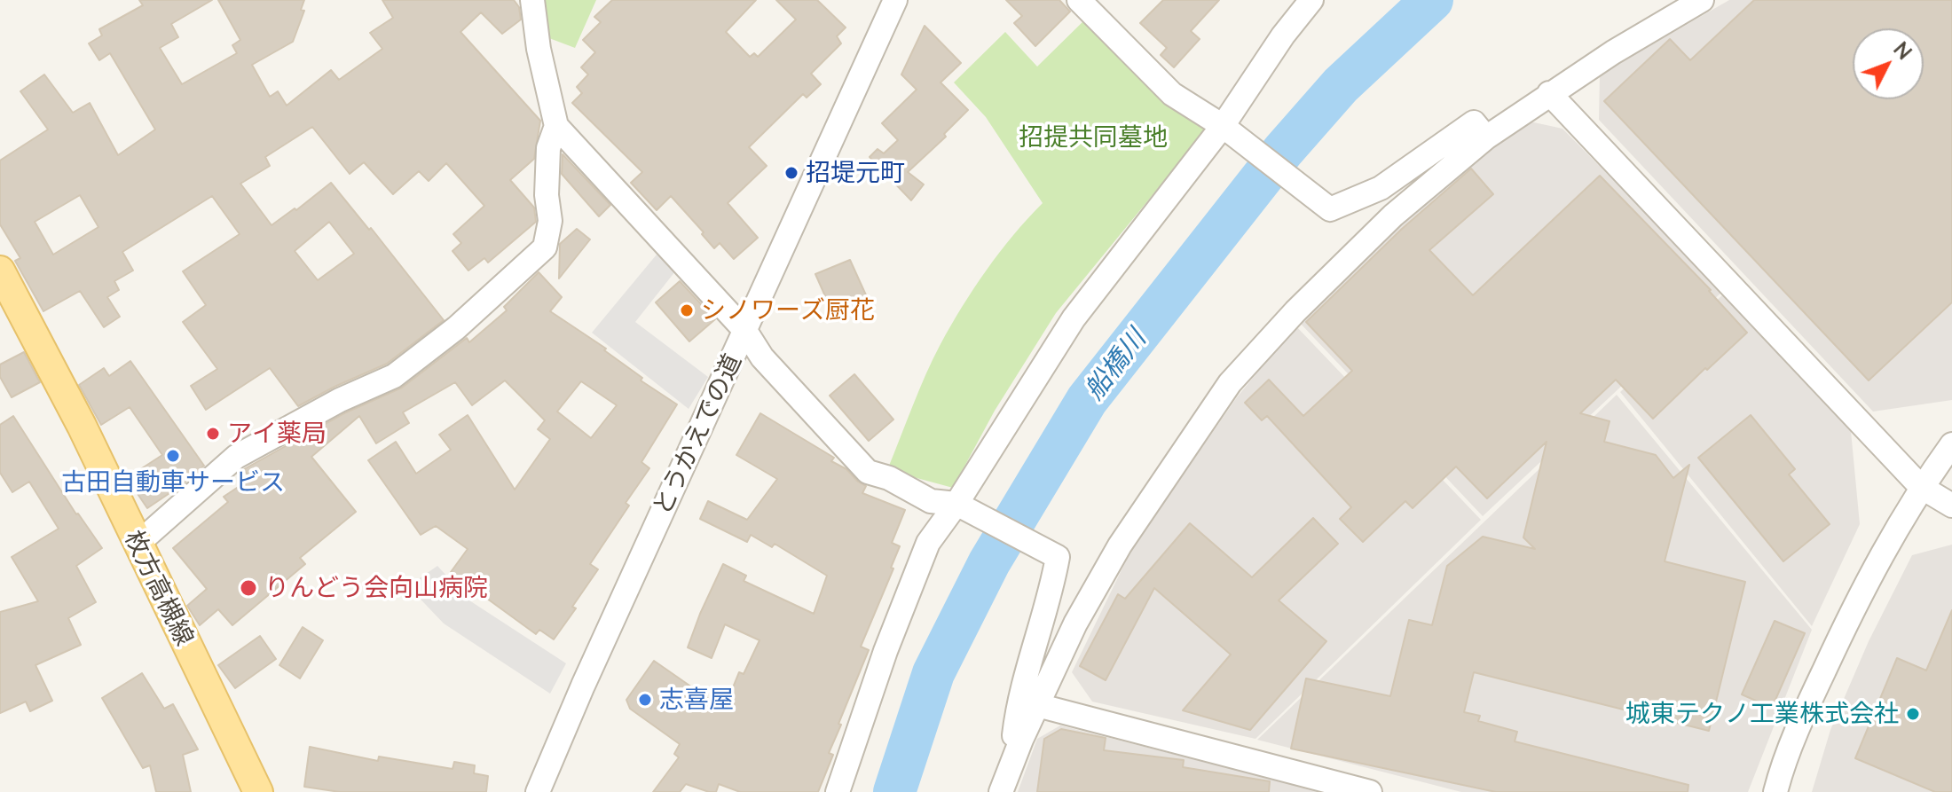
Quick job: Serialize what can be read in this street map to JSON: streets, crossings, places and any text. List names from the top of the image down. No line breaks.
{"streets":{"main road":["枚方高槻線"],"street":["とうかえでの道"]},"water":["船橋川"],"parks":["招提共同墓地"],"places":["招堤元町","シノワーズ厨花","アイ薬局","古田自動車サービス","りんどう会向山病院","志喜屋","城東テクノ工業株式会社"],"north":"top right"}
